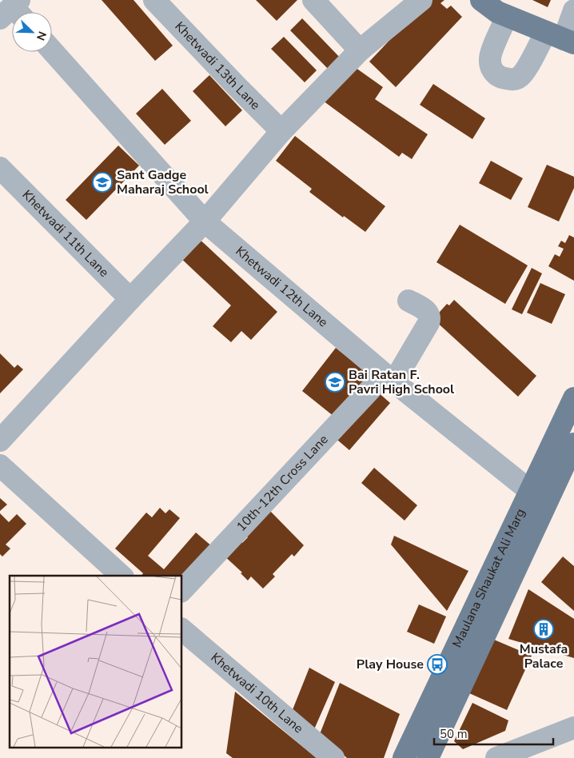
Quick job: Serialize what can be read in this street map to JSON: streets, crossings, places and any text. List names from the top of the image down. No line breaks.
{"streets":{"main road":["Maulana Shaukat Ali Marg"],"street":["Khetwadi 13th Lane","Khetwadi 11th Lane","Khetwadi 12th Lane","10th-12th Cross Lane","Khetwadi 10th Lane"]},"crossings":[["Khetwadi 12th Lane","10th-12th Cross Lane"],["Khetwadi 12th Lane","Maulana Shaukat Ali Marg"]],"places":{"school or university":["Sant Gadge Maharaj School","Bai Ratan F. Pavri High School"],"building":["Mustafa Palace"],"bus stop":["Play House"]},"scale_bar":"50 m","north":"bottom right"}
